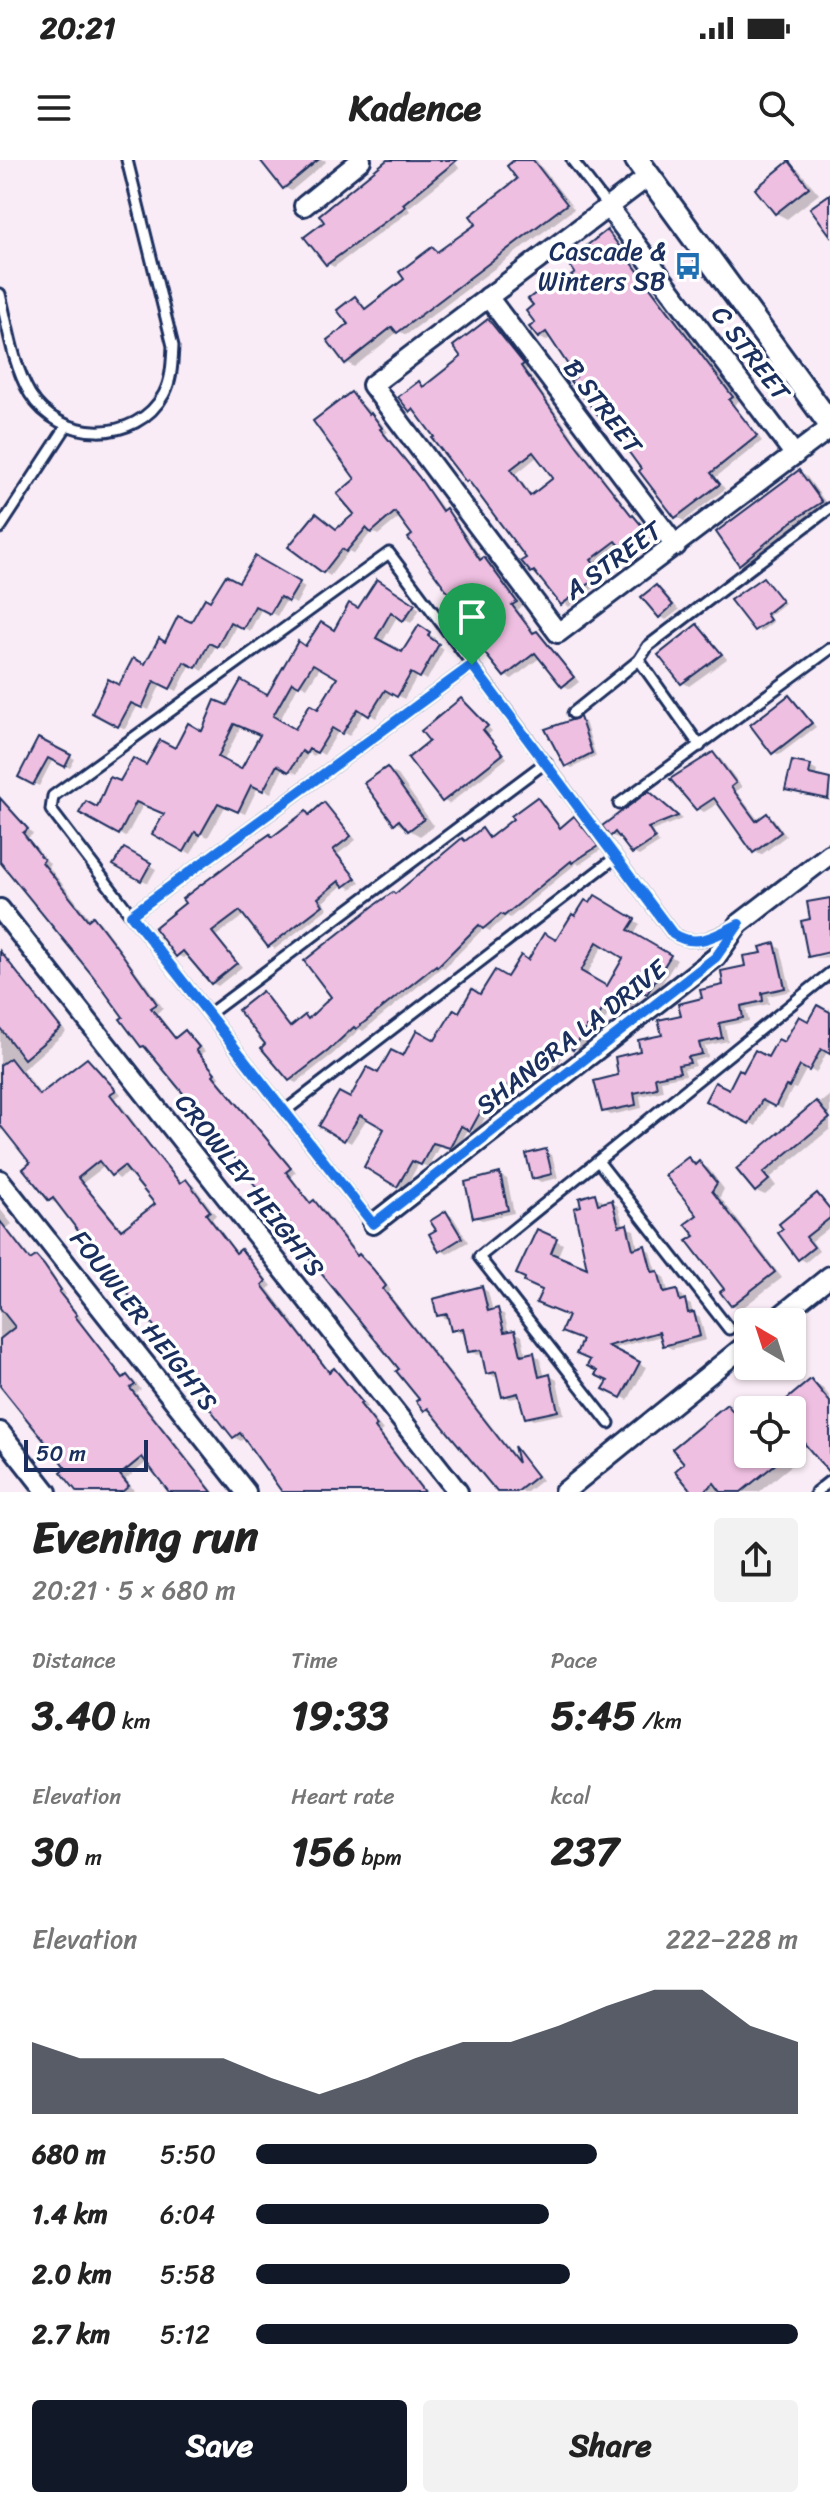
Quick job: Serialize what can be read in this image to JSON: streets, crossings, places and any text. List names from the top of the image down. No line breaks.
{"streets":{"street":["C STREET","B STREET","A STREET","SHANGRA LA DRIVE","CROWLEY HEIGHTS","FOUWLER HEIGHTS"]},"crossings":[["C STREET","A STREET"],["B STREET","A STREET"]],"places":{"bus stop":["Cascade & Winters SB"]},"scale_bar":"50 m","north":"top left","page":{"status":"20:21","header":"Kadence","scale":"50 m","heading":["Evening run","20:21 · 5 × 680 m"],"stats":[["Distance","3.40 km"],["Time","19:33"],["Pace","5:45 /km"],["Elevation","30 m"],["Heart rate","156 bpm"],["kcal","237"]],"chart":["Elevation","222–228 m"],"list":[{"name":"680 m","note":"5:50"},{"name":"1.4 km","note":"6:04"},{"name":"2.0 km","note":"5:58"},{"name":"2.7 km","note":"5:12"}],"buttons":["Save","Share"]}}
